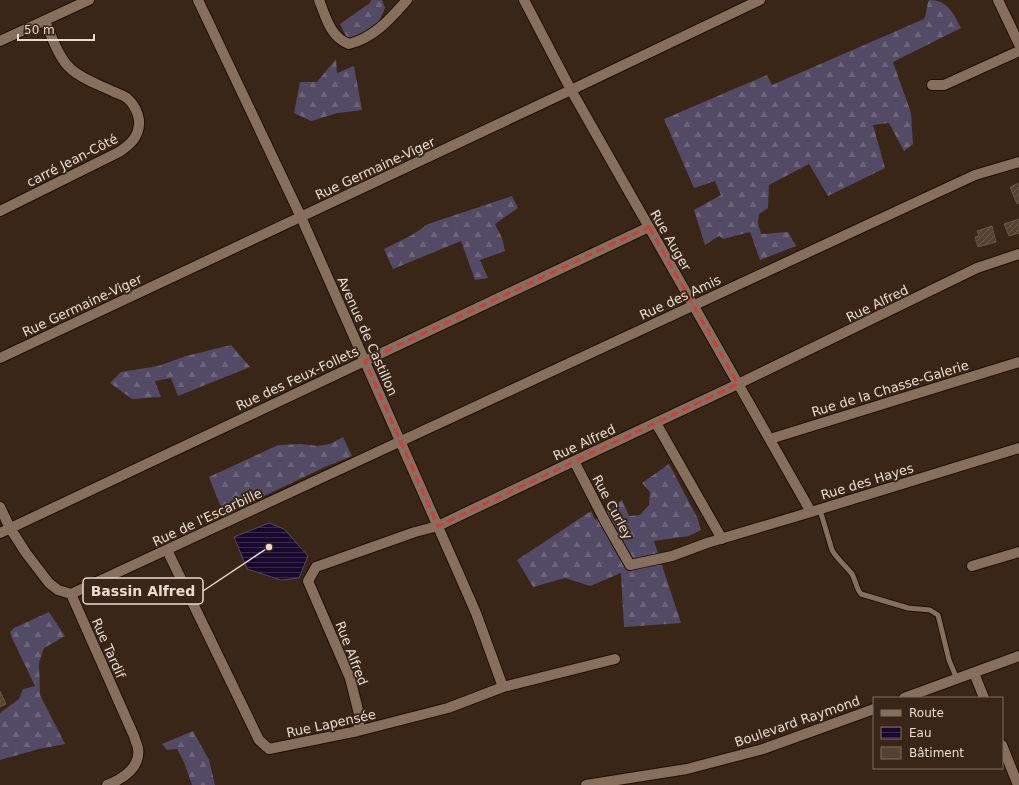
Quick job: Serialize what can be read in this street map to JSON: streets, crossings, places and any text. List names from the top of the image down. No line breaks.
{"streets":{"street":["carré Jean-Côté","Rue Germaine-Viger","Rue Auger","Rue des Amis","Rue Alfred","Avenue de Castillon","Rue des Feux-Follets","Rue de la Chasse-Galerie","Rue des Hayes","Rue Curley","Rue de l'Escarbille","Rue Tardif","Boulevard Raymond","Rue Lapensée"]},"crossings":[["Rue Germaine-Viger","Rue Auger"],["Rue Germaine-Viger","Avenue de Castillon"],["Rue Auger","Rue des Amis"],["Rue Auger","Rue Alfred"],["Rue Auger","Rue des Feux-Follets"],["Rue Auger","Rue de la Chasse-Galerie"],["Rue Auger","Rue des Hayes"],["Rue des Amis","Avenue de Castillon"],["Rue des Amis","Rue de l'Escarbille"],["Rue Alfred","Avenue de Castillon"],["Rue Alfred","Rue Curley"],["Rue Alfred","Rue Lapensée"],["Avenue de Castillon","Rue des Feux-Follets"],["Avenue de Castillon","Rue Lapensée"],["Rue des Hayes","Rue Curley"],["Rue de l'Escarbille","Rue Tardif"],["Rue de l'Escarbille","Rue Lapensée"]],"places":["Bassin Alfred"],"legend":["Route","Eau","Bâtiment"],"scale_bar":"50 m"}
